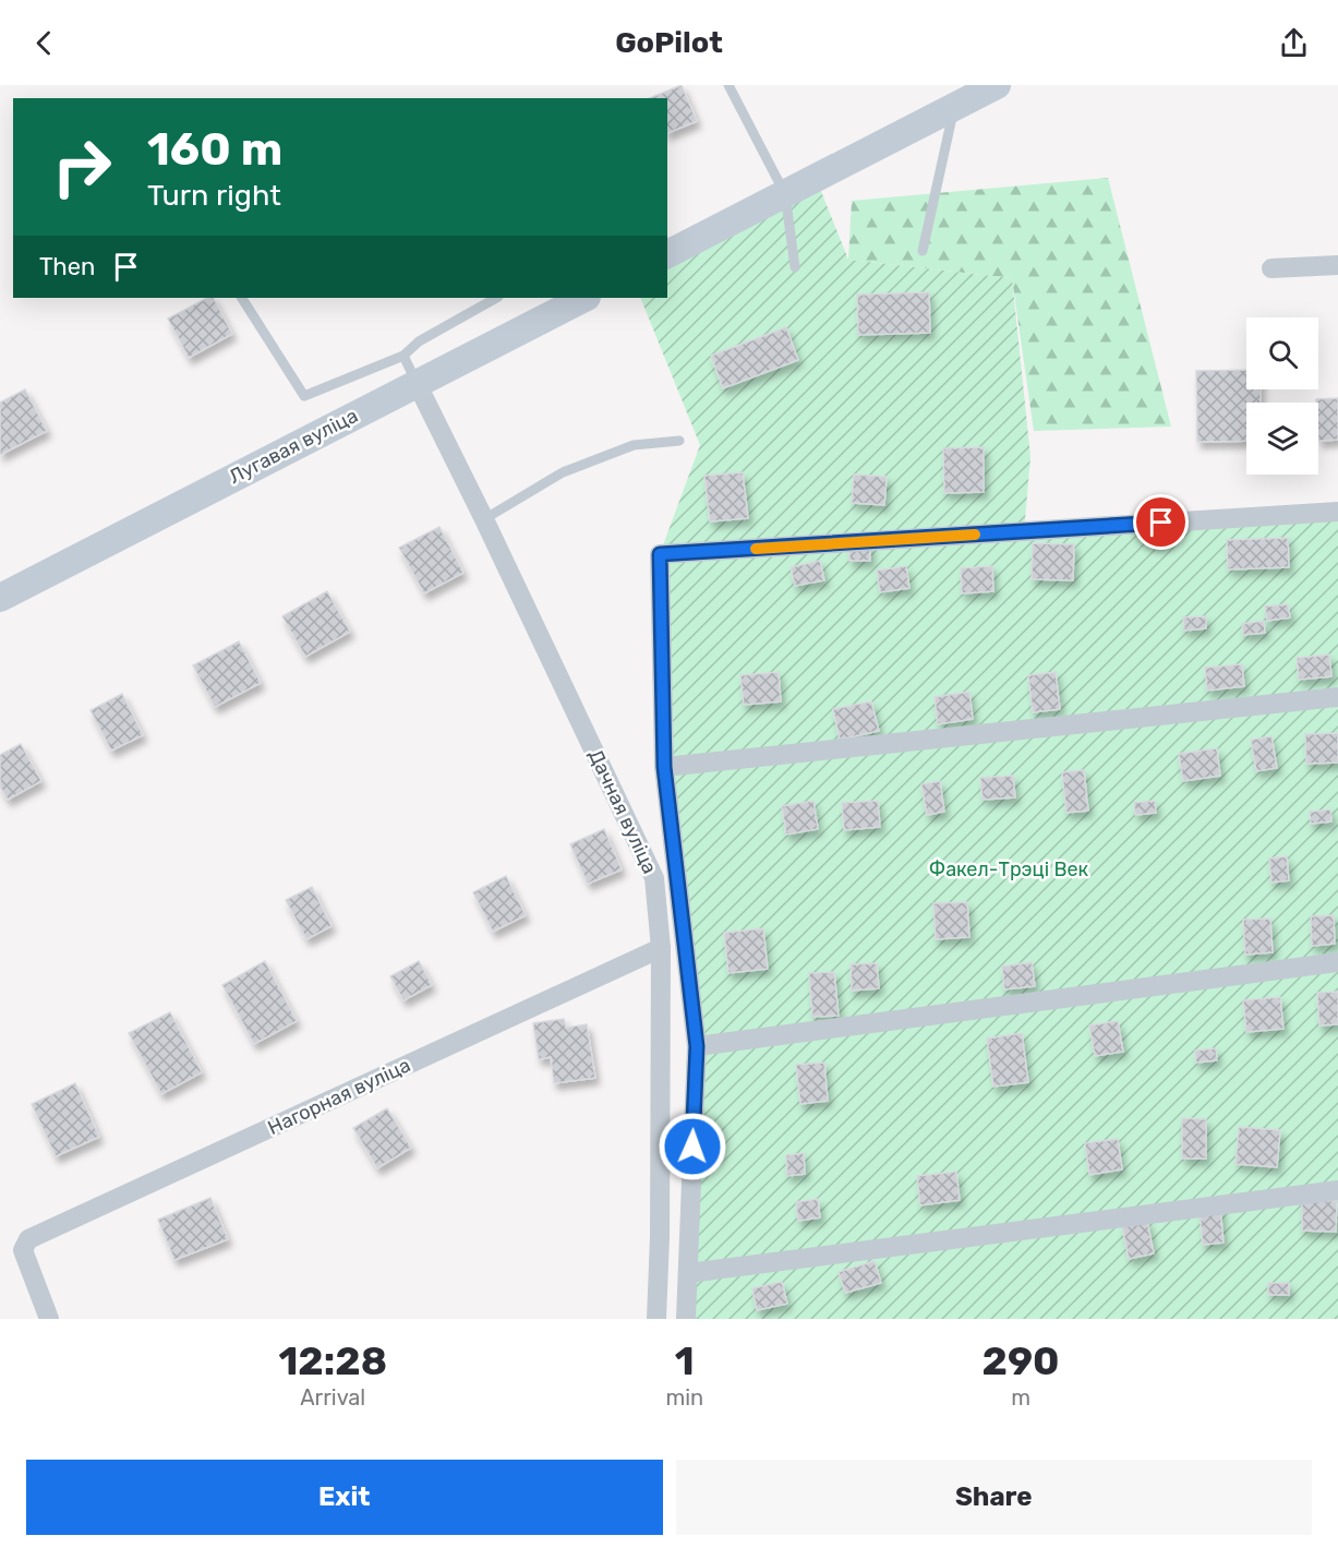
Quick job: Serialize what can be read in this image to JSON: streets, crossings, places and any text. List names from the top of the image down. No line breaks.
{"streets":{"street":["Лугавая вуліца","Дачная вуліца","Нагорная вуліца"]},"crossings":[["Лугавая вуліца","Дачная вуліца"],["Дачная вуліца","Нагорная вуліца"]],"parks":["Факел-Трэці Век"],"page":{"header":"GoPilot","turn":["160 m","Turn right"],"then":"Then","eta":["12:28","Arrival","1","min","290","m"],"buttons":["Exit","Share"]}}
